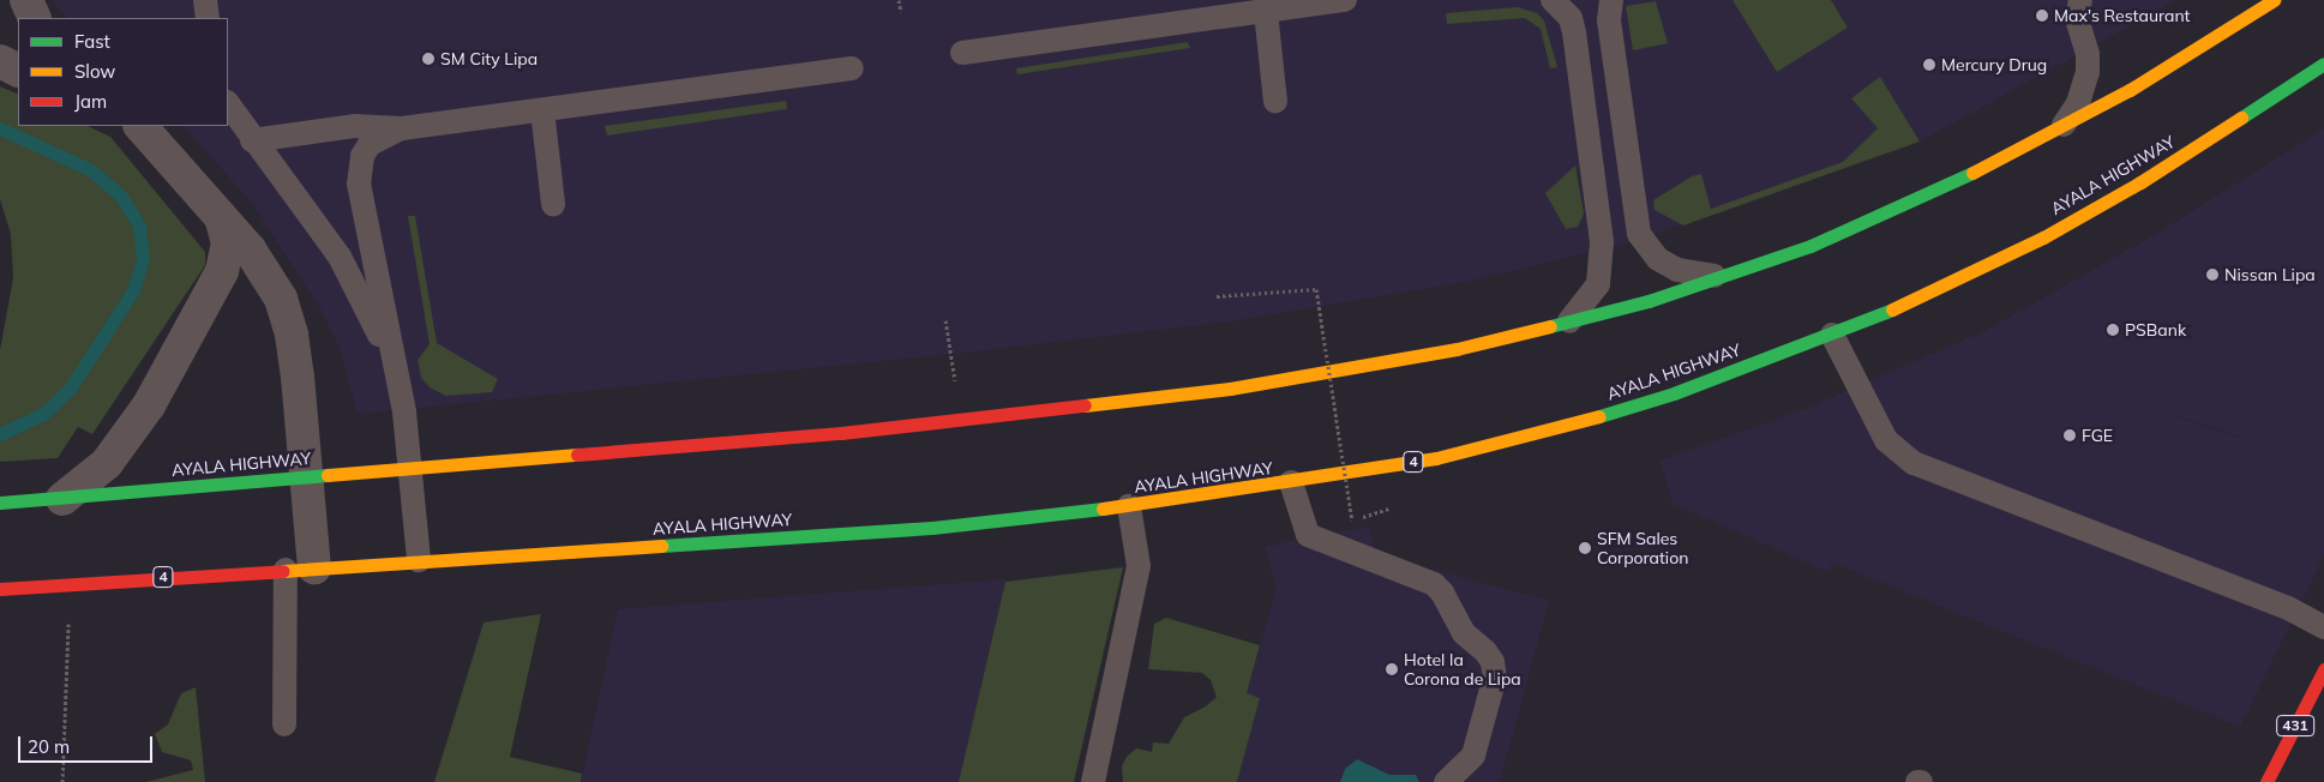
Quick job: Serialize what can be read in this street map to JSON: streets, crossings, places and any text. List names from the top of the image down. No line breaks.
{"streets":{"main road":["AYALA HIGHWAY","4","431"]},"places":["Max's Restaurant","SM City Lipa","Mercury Drug","Nissan Lipa","PSBank","FGE","SFM Sales Corporation","Hotel la Corona de Lipa"],"legend":["Fast","Slow","Jam"],"scale_bar":"20 m"}
